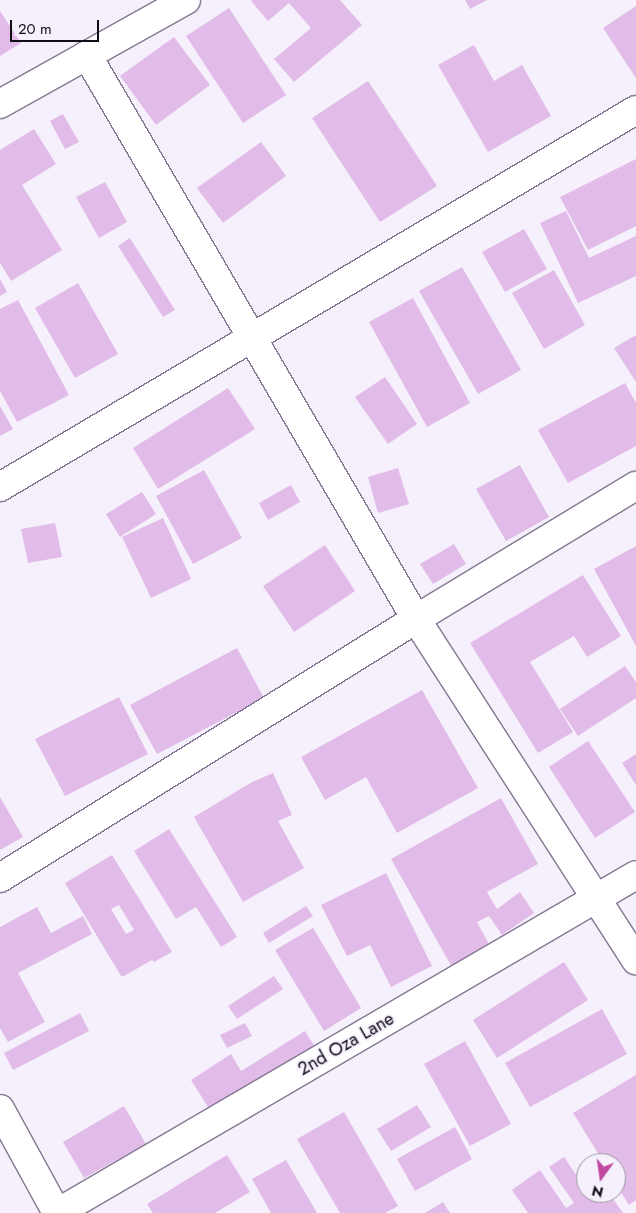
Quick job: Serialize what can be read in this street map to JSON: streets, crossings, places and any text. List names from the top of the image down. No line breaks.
{"streets":{"street":["2nd Oza Lane"]},"scale_bar":"20 m","north":"bottom"}
